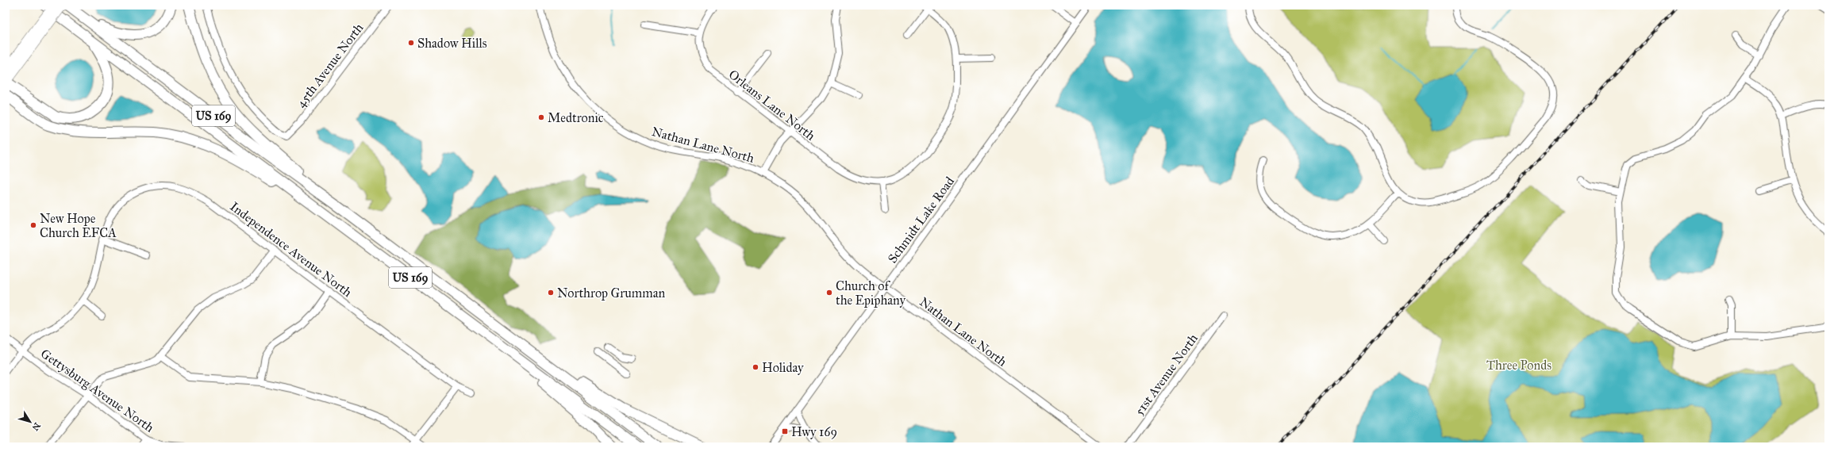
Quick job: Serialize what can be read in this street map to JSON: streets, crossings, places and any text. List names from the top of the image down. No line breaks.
{"streets":{"highway":["US 169"],"street":["45th Avenue North","Orleans Lane North","Nathan Lane North","Schmidt Lake Road","Independence Avenue North","51st Avenue North","Gettysburg Avenue North"]},"crossings":[["Nathan Lane North","Schmidt Lake Road"],["Independence Avenue North","Gettysburg Avenue North"]],"parks":["Three Ponds"],"places":{"other":["Shadow Hills","Medtronic","New Hope Church EFCA","Northrop Grumman","Church of the Epiphany","Holiday"],"transit":["Hwy 169"]},"north":"bottom right"}
